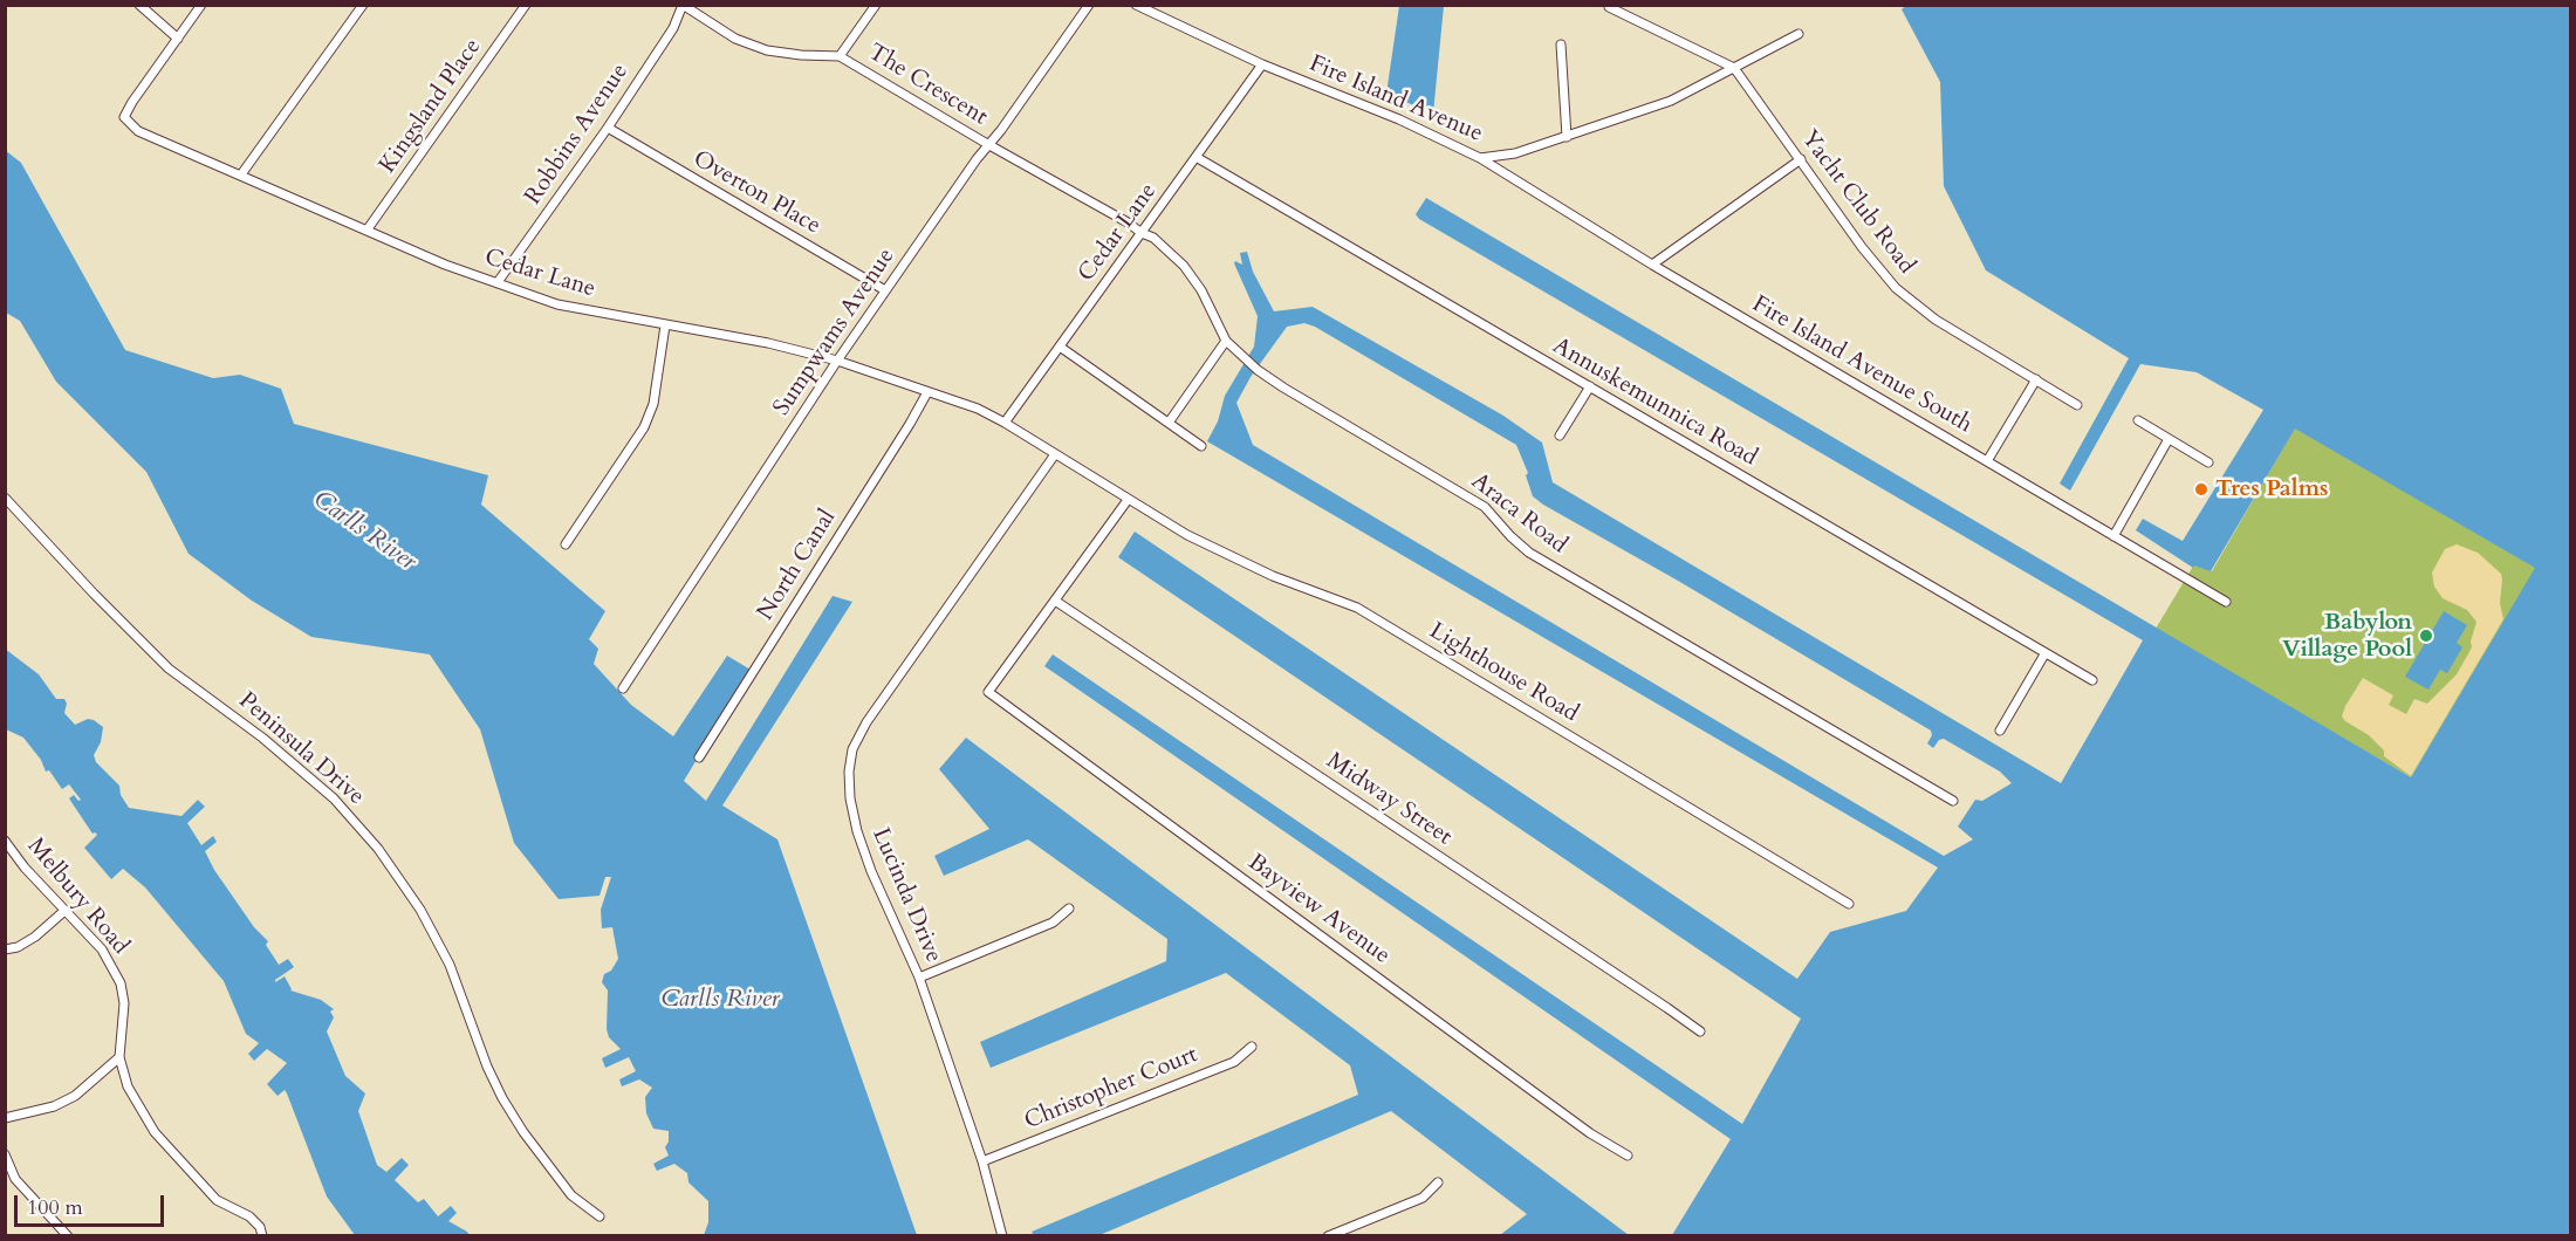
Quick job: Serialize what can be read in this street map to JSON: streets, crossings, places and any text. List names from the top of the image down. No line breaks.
{"streets":{"street":["The Crescent","Fire Island Avenue","Kingsland Place","Robbins Avenue","Overton Place","Yacht Club Road","Cedar Lane","Sumpwams Avenue","Fire Island Avenue South","Annuskemunnica Road","Araca Road","North Canal","Lighthouse Road","Peninsula Drive","Midway Street","Lucinda Drive","Melbury Road","Bayview Avenue","Christopher Court"]},"crossings":[["The Crescent","Robbins Avenue"],["The Crescent","Cedar Lane"],["The Crescent","Sumpwams Avenue"],["The Crescent","Araca Road"],["Fire Island Avenue","Yacht Club Road"],["Fire Island Avenue","Cedar Lane"],["Fire Island Avenue","Fire Island Avenue South"],["Kingsland Place","Cedar Lane"],["Robbins Avenue","Overton Place"],["Robbins Avenue","Cedar Lane"],["Overton Place","Sumpwams Avenue"],["Cedar Lane","Sumpwams Avenue"],["Cedar Lane","Annuskemunnica Road"],["Cedar Lane","Araca Road"],["Cedar Lane","North Canal"],["Cedar Lane","Lighthouse Road"],["Cedar Lane","Lucinda Drive"],["Midway Street","Bayview Avenue"],["Lucinda Drive","Christopher Court"]],"water":["Carlls River"],"places":["Tres Palms","Babylon Village Pool"],"scale_bar":"100 m"}
